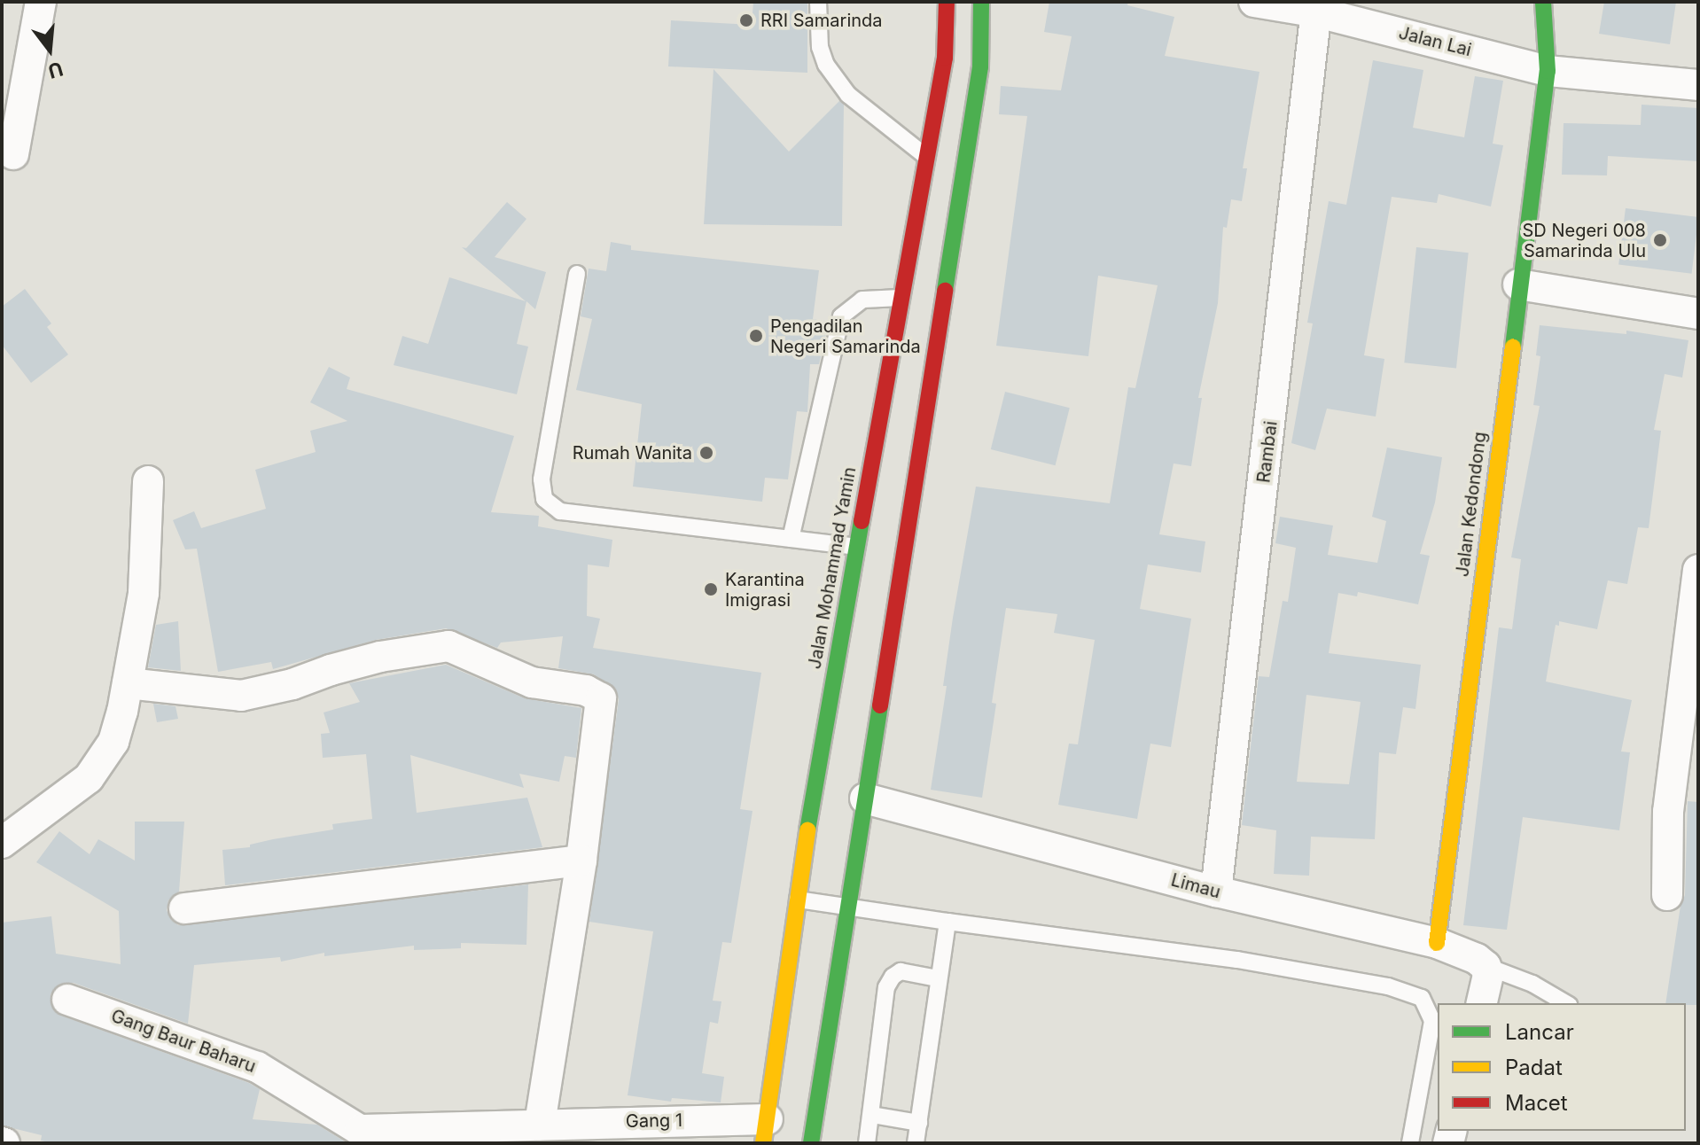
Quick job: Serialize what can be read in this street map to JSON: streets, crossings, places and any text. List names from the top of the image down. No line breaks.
{"streets":{"main road":["Jalan Kedondong","Jalan Mohammad Yamin"],"street":["Jalan Lai","Rambai","Limau","Gang Baur Baharu","Gang 1"]},"crossings":[["Jalan Lai","Rambai"],["Jalan Lai","Jalan Kedondong"],["Rambai","Limau"],["Jalan Kedondong","Limau"],["Jalan Mohammad Yamin","Gang 1"],["Gang Baur Baharu","Gang 1"]],"places":["RRI Samarinda","SD Negeri 008 Samarinda Ulu","Pengadilan Negeri Samarinda","Rumah Wanita","Karantina Imigrasi"],"legend":["Lancar","Padat","Macet"],"north":"bottom"}
